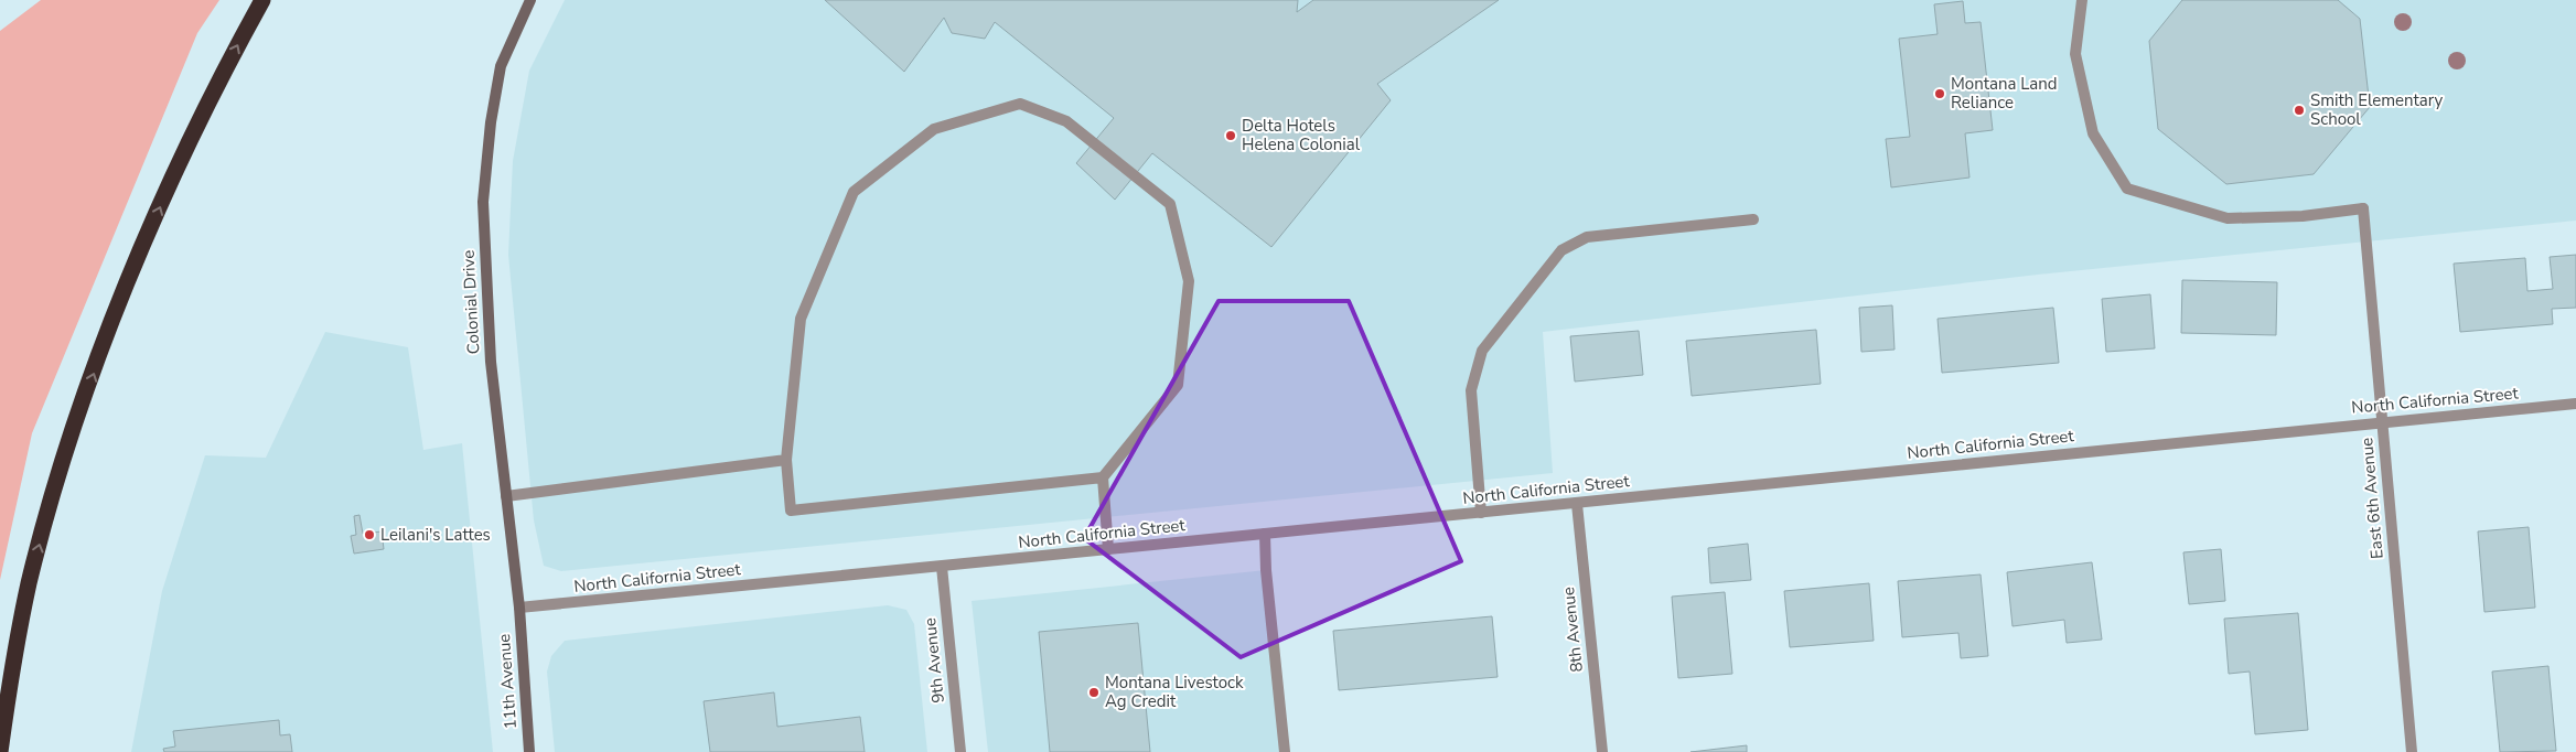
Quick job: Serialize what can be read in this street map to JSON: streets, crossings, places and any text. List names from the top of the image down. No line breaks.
{"streets":{"main road":["Colonial Drive","11th Avenue"],"street":["North California Street","East 6th Avenue","8th Avenue","9th Avenue"]},"crossings":[["Colonial Drive","North California Street"],["Colonial Drive","11th Avenue"],["North California Street","East 6th Avenue"],["North California Street","8th Avenue"],["North California Street","9th Avenue"],["North California Street","11th Avenue"]],"places":["Montana Land Reliance","Smith Elementary School","Delta Hotels Helena Colonial","Leilani's Lattes","Montana Livestock Ag Credit"]}
